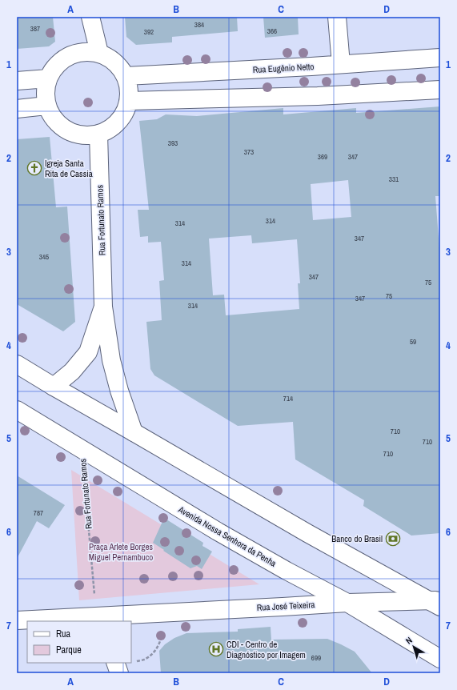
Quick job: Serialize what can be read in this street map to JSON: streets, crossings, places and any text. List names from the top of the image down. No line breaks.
{"streets":{"street":["Rua Eugênio Netto","Rua Fortunato Ramos","Avenida Nossa Senhora da Penha","Rua José Teixeira"]},"crossings":[["Rua Eugênio Netto","Rua Fortunato Ramos"],["Rua Fortunato Ramos","Avenida Nossa Senhora da Penha"],["Avenida Nossa Senhora da Penha","Rua José Teixeira"]],"parks":["Praça Arlete Borges Miguel Pernambuco"],"places":{"church":["Igreja Santa Rita de Cassia"],"bank":["Banco do Brasil"],"hospital":["CDI - Centro de Diagnóstico por Imagem"]},"house_numbers":["384","387","366","392","393","373","369","347","331","314","314","347","345","314","347","75","75","347","314","59","714","710","710","710","787","699"],"legend":["Rua","Parque"],"north":"top left","grid":{"columns":["A","B","C","D"],"rows":["1","2","3","4","5","6","7"]}}
